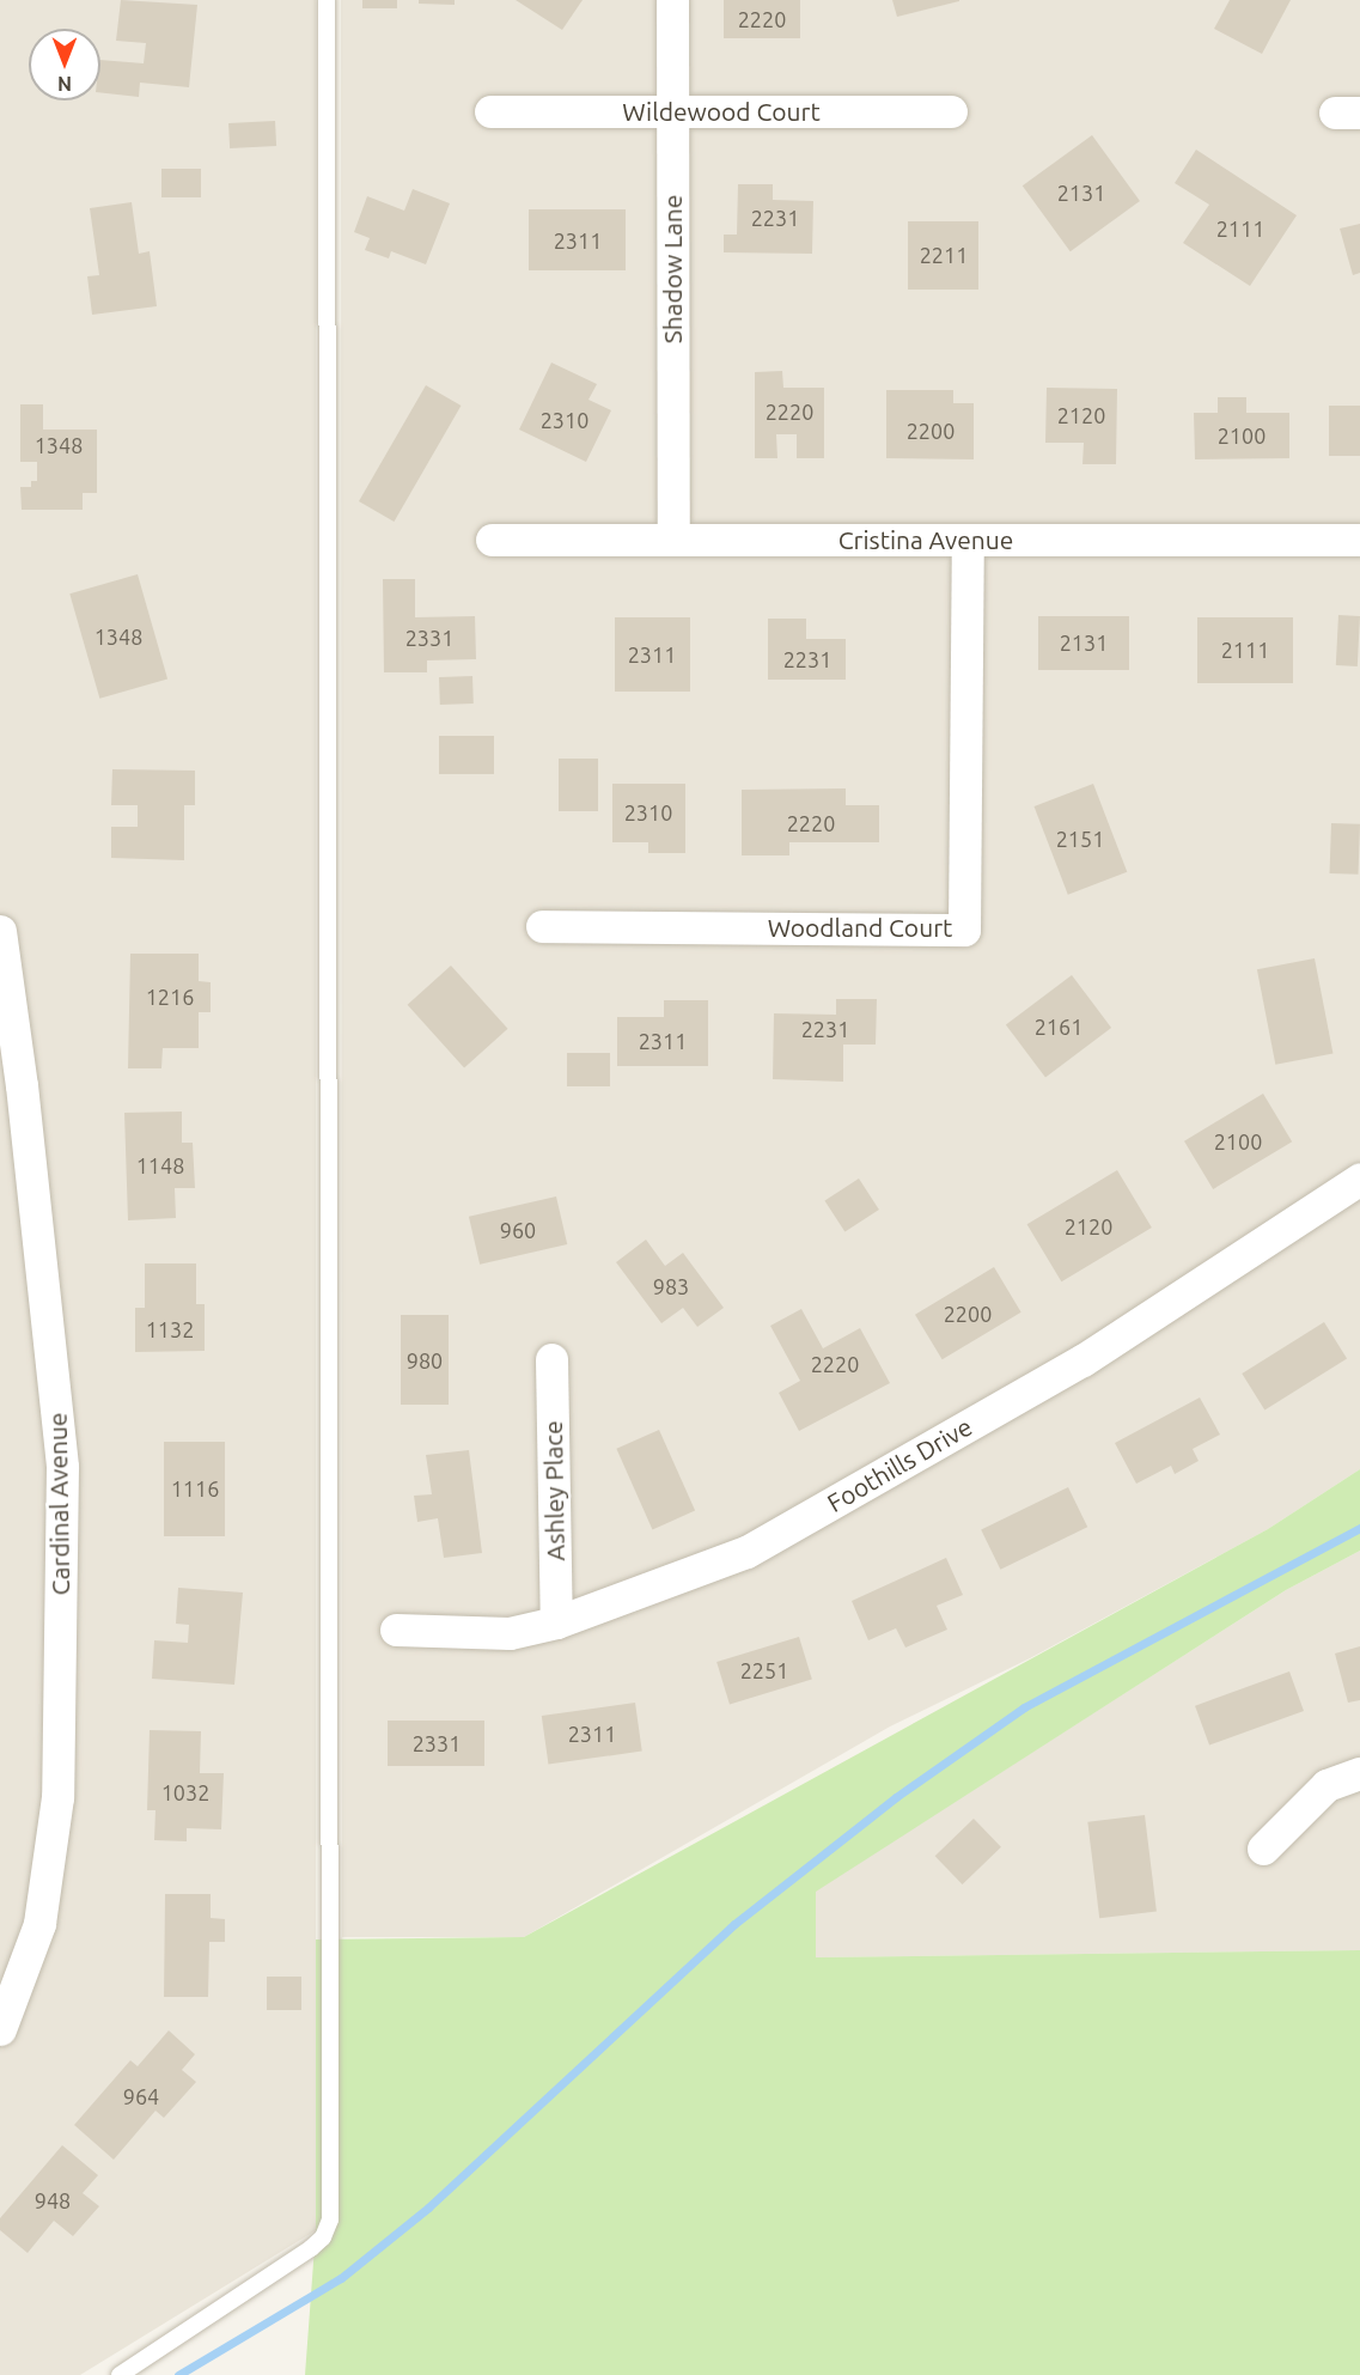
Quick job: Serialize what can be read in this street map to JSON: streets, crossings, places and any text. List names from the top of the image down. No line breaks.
{"streets":{"street":["Wildewood Court","Shadow Lane","Cristina Avenue","Woodland Court","Foothills Drive","Ashley Place","Cardinal Avenue"]},"crossings":[["Wildewood Court","Shadow Lane"],["Shadow Lane","Cristina Avenue"],["Cristina Avenue","Woodland Court"],["Foothills Drive","Ashley Place"]],"house_numbers":["2220","2131","2231","2111","2311","2211","2220","2120","2310","2200","2100","1348","1348","2331","2131","2111","2311","2231","2310","2220","2151","1216","2161","2231","2311","2100","1148","2120","960","983","2200","1132","980","2220","1116","2251","2311","2331","1032","964","948"],"north":"bottom"}
